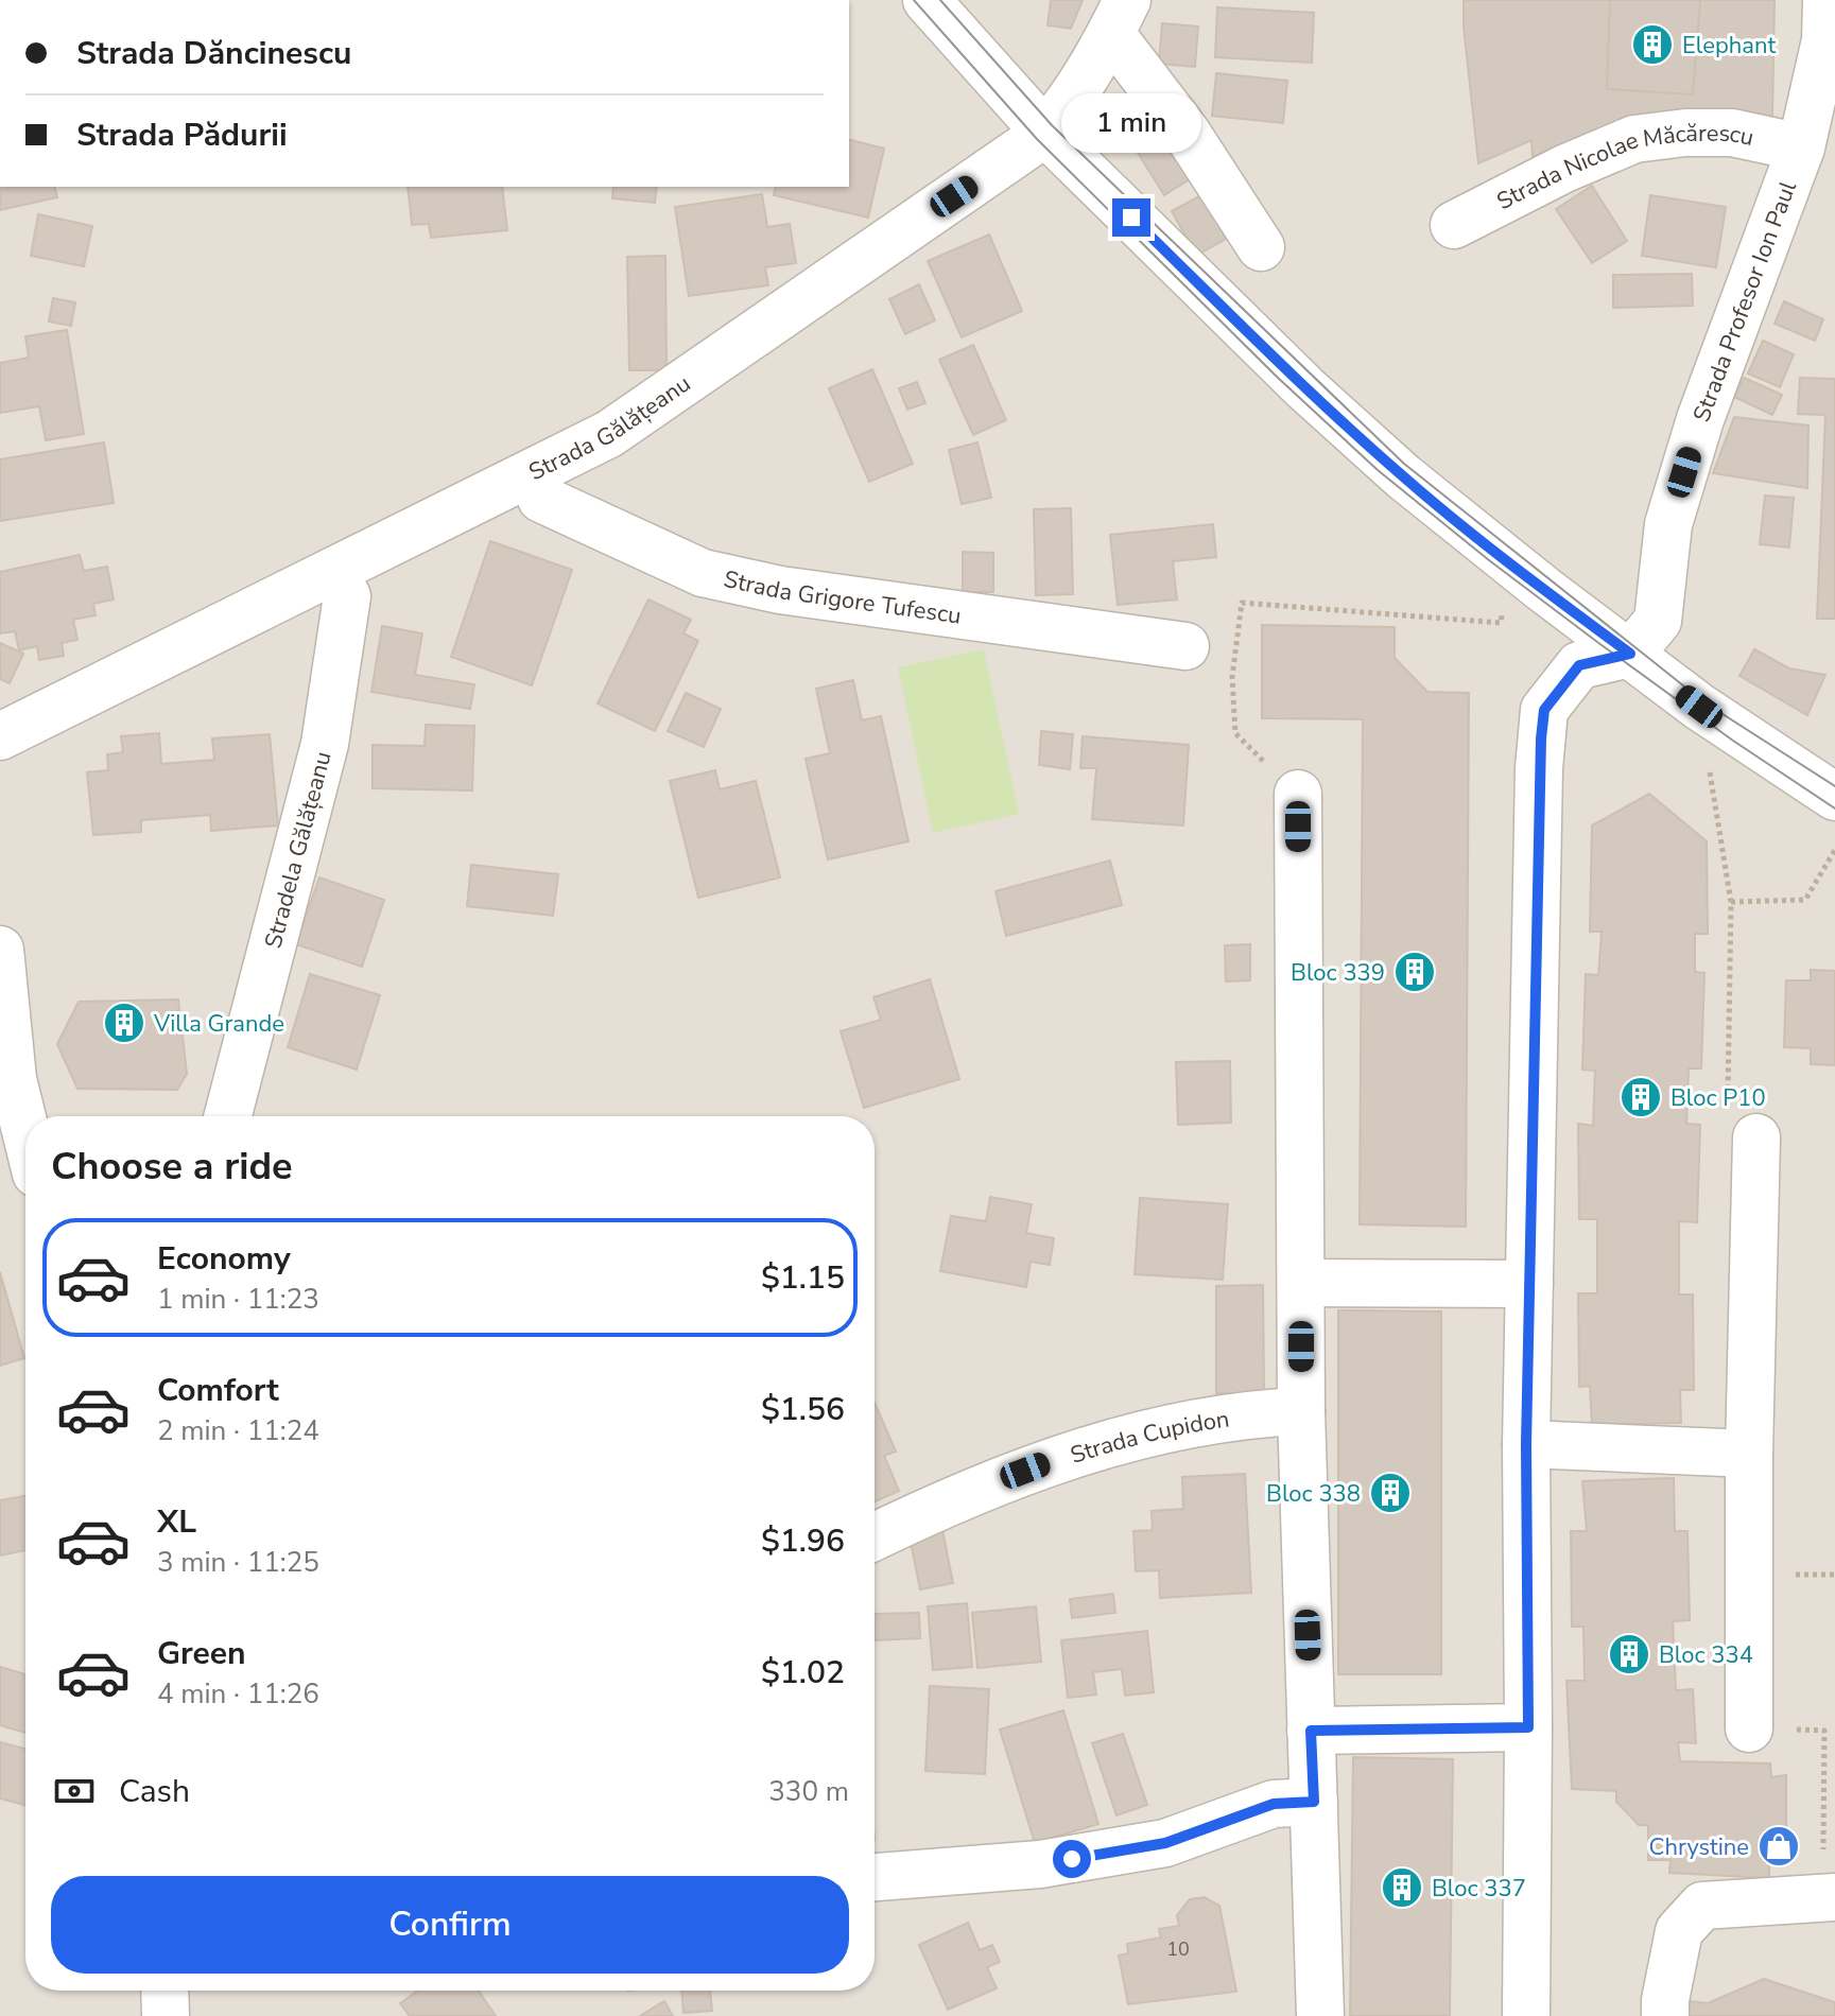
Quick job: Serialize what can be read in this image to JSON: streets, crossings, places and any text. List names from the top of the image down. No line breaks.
{"streets":{"street":["Strada Nicolae Măcărescu","Strada Profesor Ion Paul","Strada Gălățeanu","Strada Grigore Tufescu","Stradela Gălățeanu","Strada Cupidon"]},"crossings":[["Strada Nicolae Măcărescu","Strada Profesor Ion Paul"],["Strada Gălățeanu","Strada Grigore Tufescu"],["Strada Gălățeanu","Stradela Gălățeanu"]],"places":{"building":["Elephant","Bloc 339","Villa Grande","Bloc P10","Bloc 338","Bloc 334","Bloc 337"],"shop":["Chrystine"]},"house_numbers":["10"],"page":{"banner":["Strada Dăncinescu","Strada Pădurii"],"bubble":"1 min","heading":"Choose a ride","list":[{"name":"Economy","note":"1 min · 11:23","value":"$1.15"},{"name":"Comfort","note":"2 min · 11:24","value":"$1.56"},{"name":"XL","note":"3 min · 11:25","value":"$1.96"},{"name":"Green","note":"4 min · 11:26","value":"$1.02"}],"pay":["Cash","330 m"],"buttons":"Confirm"}}
